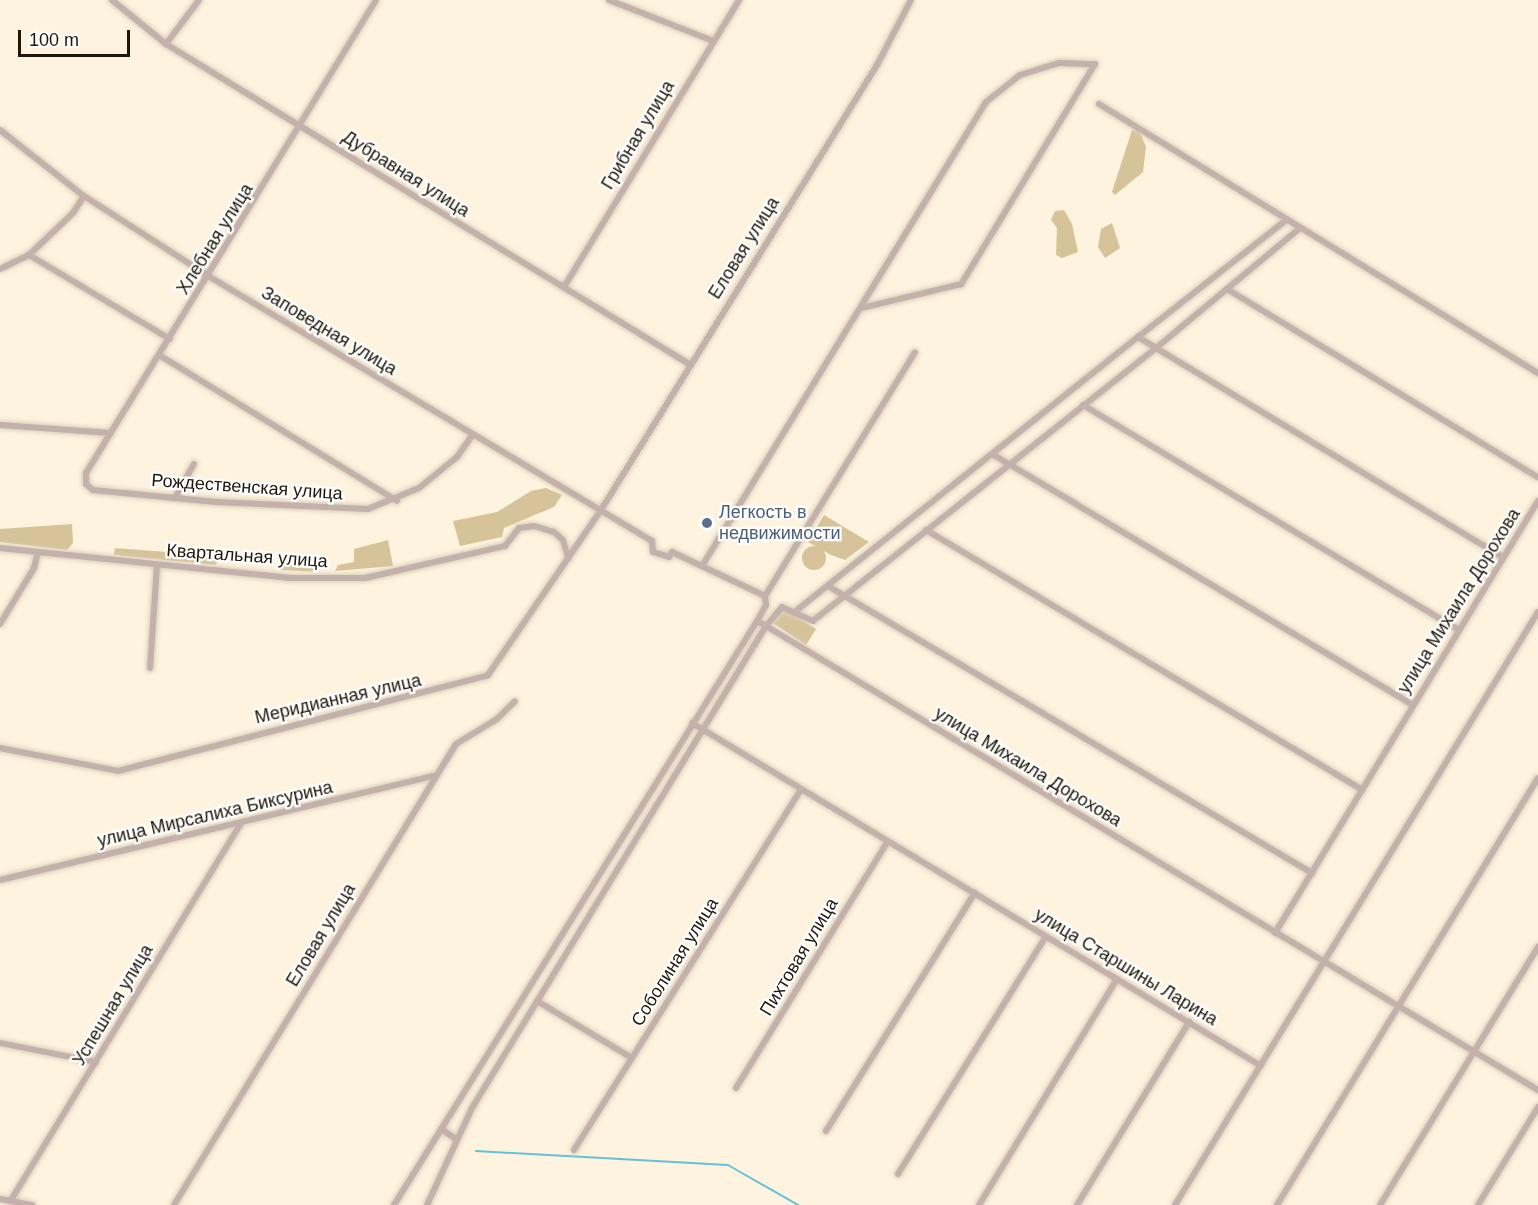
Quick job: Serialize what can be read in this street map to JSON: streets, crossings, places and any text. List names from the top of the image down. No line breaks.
{"streets":{"street":["Грибная улица","Дубравная улица","Хлебная улица","Еловая улица","Заповедная улица","Рождественская улица","Квартальная улица","улица Михаила Дорохова","Меридианная улица","улица Мирсалиха Биксурина","Пихтовая улица","Соболиная улица","улица Старшины Ларина","Успешная улица"]},"crossings":[["Грибная улица","Дубравная улица"],["Дубравная улица","Хлебная улица"],["Дубравная улица","Еловая улица"],["Хлебная улица","Заповедная улица"],["Хлебная улица","Рождественская улица"],["Еловая улица","Заповедная улица"],["Еловая улица","Меридианная улица"],["Еловая улица","улица Мирсалиха Биксурина"],["Заповедная улица","Меридианная улица"],["Квартальная улица","Меридианная улица"],["улица Мирсалиха Биксурина","Успешная улица"],["Пихтовая улица","улица Старшины Ларина"],["Соболиная улица","улица Старшины Ларина"]],"places":["Легкость в недвижимости"],"scale_bar":"100 m"}
